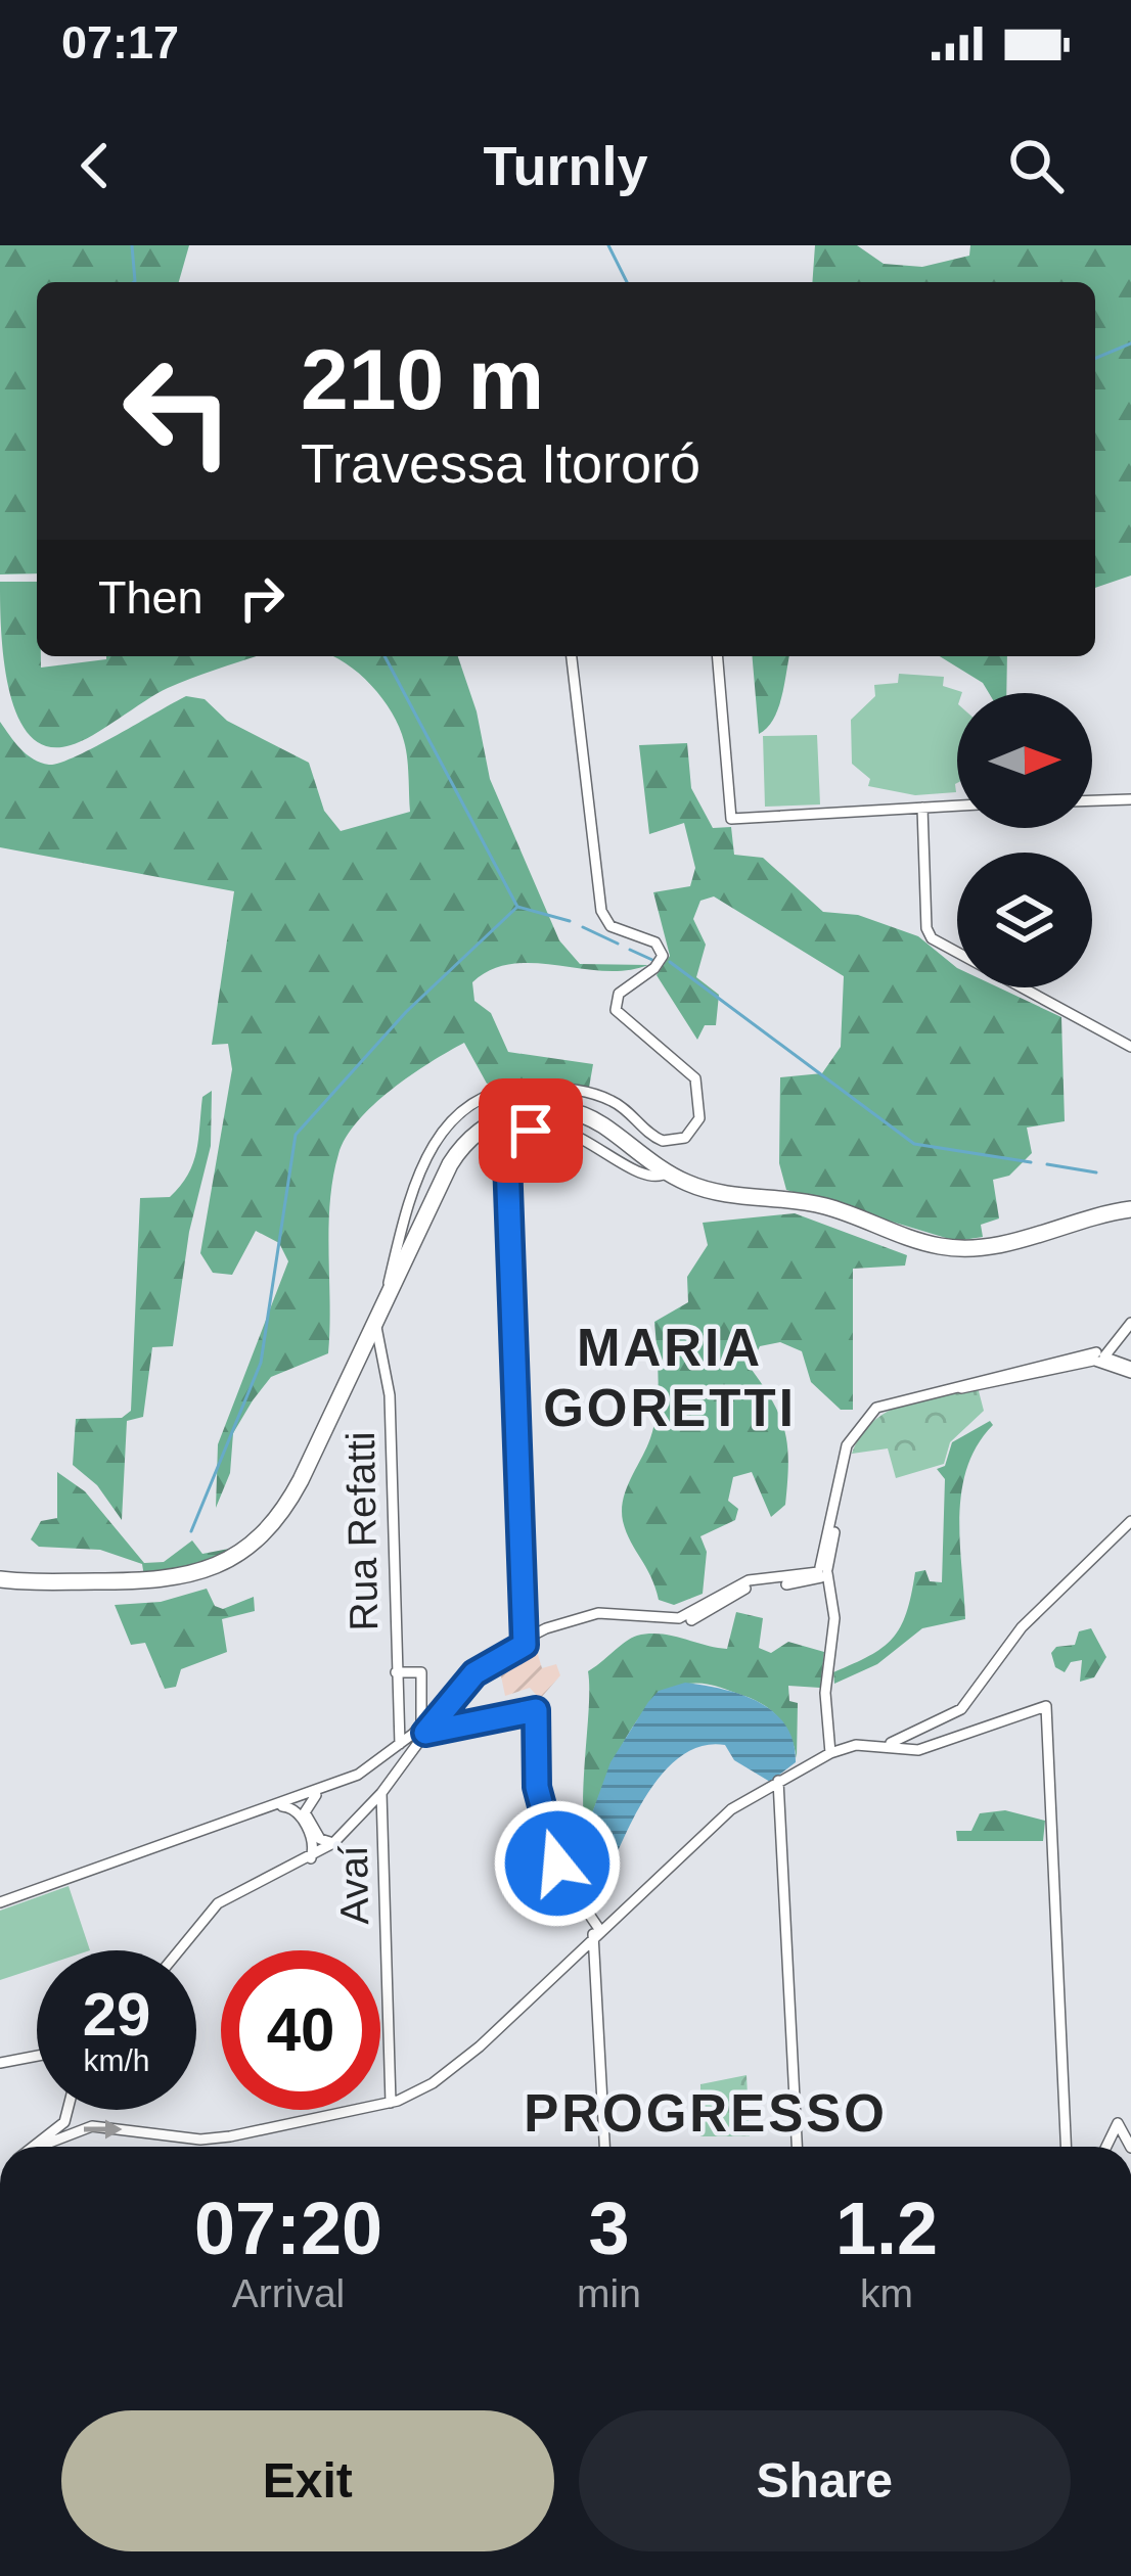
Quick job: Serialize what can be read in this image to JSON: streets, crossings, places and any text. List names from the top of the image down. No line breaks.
{"streets":{"street":["Rua Refatti","Avaí"]},"districts":["MARIA GORETTI","PROGRESSO"],"north":"right","page":{"status":"07:17","header":"Turnly","turn":["210 m","Travessa Itororó"],"then":"Then","speed":"29 km/h","limit":"40","eta":["07:20","Arrival","3","min","1.2","km"],"buttons":["Exit","Share"]}}
